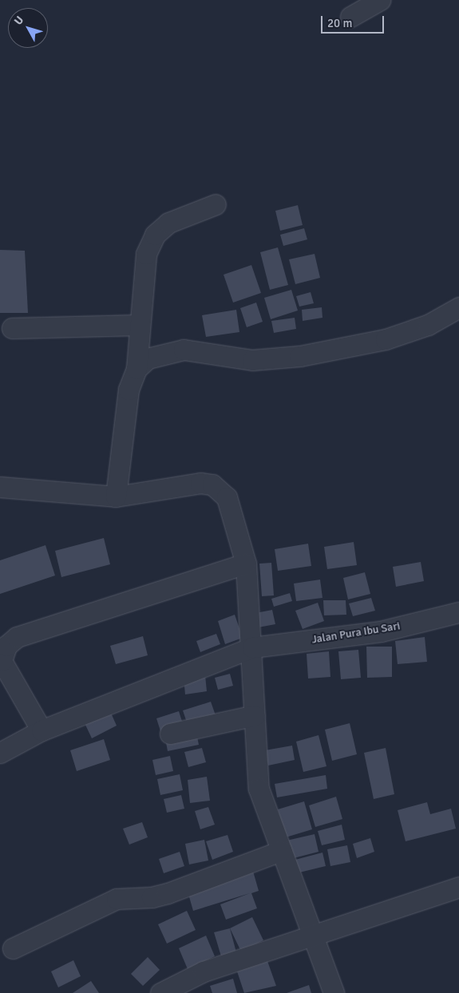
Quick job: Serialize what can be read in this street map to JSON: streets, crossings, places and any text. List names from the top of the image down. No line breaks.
{"streets":{"street":["Jalan Pura Ibu Sari"]},"scale_bar":"20 m","north":"top left"}
